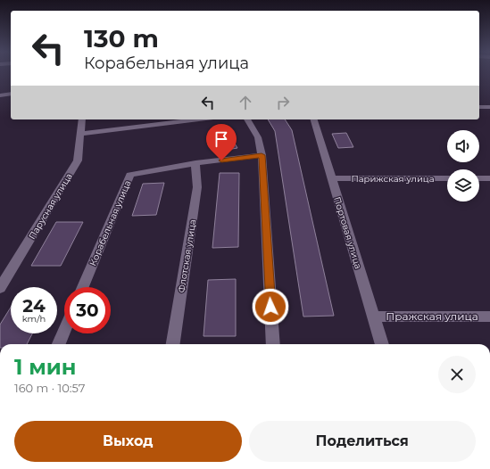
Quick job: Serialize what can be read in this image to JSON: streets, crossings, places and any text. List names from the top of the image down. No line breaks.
{"streets":{"street":["Парижская улица","Парусная улица","Корабельная улица","Портовая улица","Флотская улица","Пражская улица"]},"crossings":[["Парижская улица","Портовая улица"],["Корабельная улица","Флотская улица"],["Портовая улица","Пражская улица"]],"page":{"turn":["130 m","Корабельная улица"],"speed":"24 km/h","limit":"30","heading":["1 мин","160 m · 10:57"],"buttons":["Выход","Поделиться"]}}
